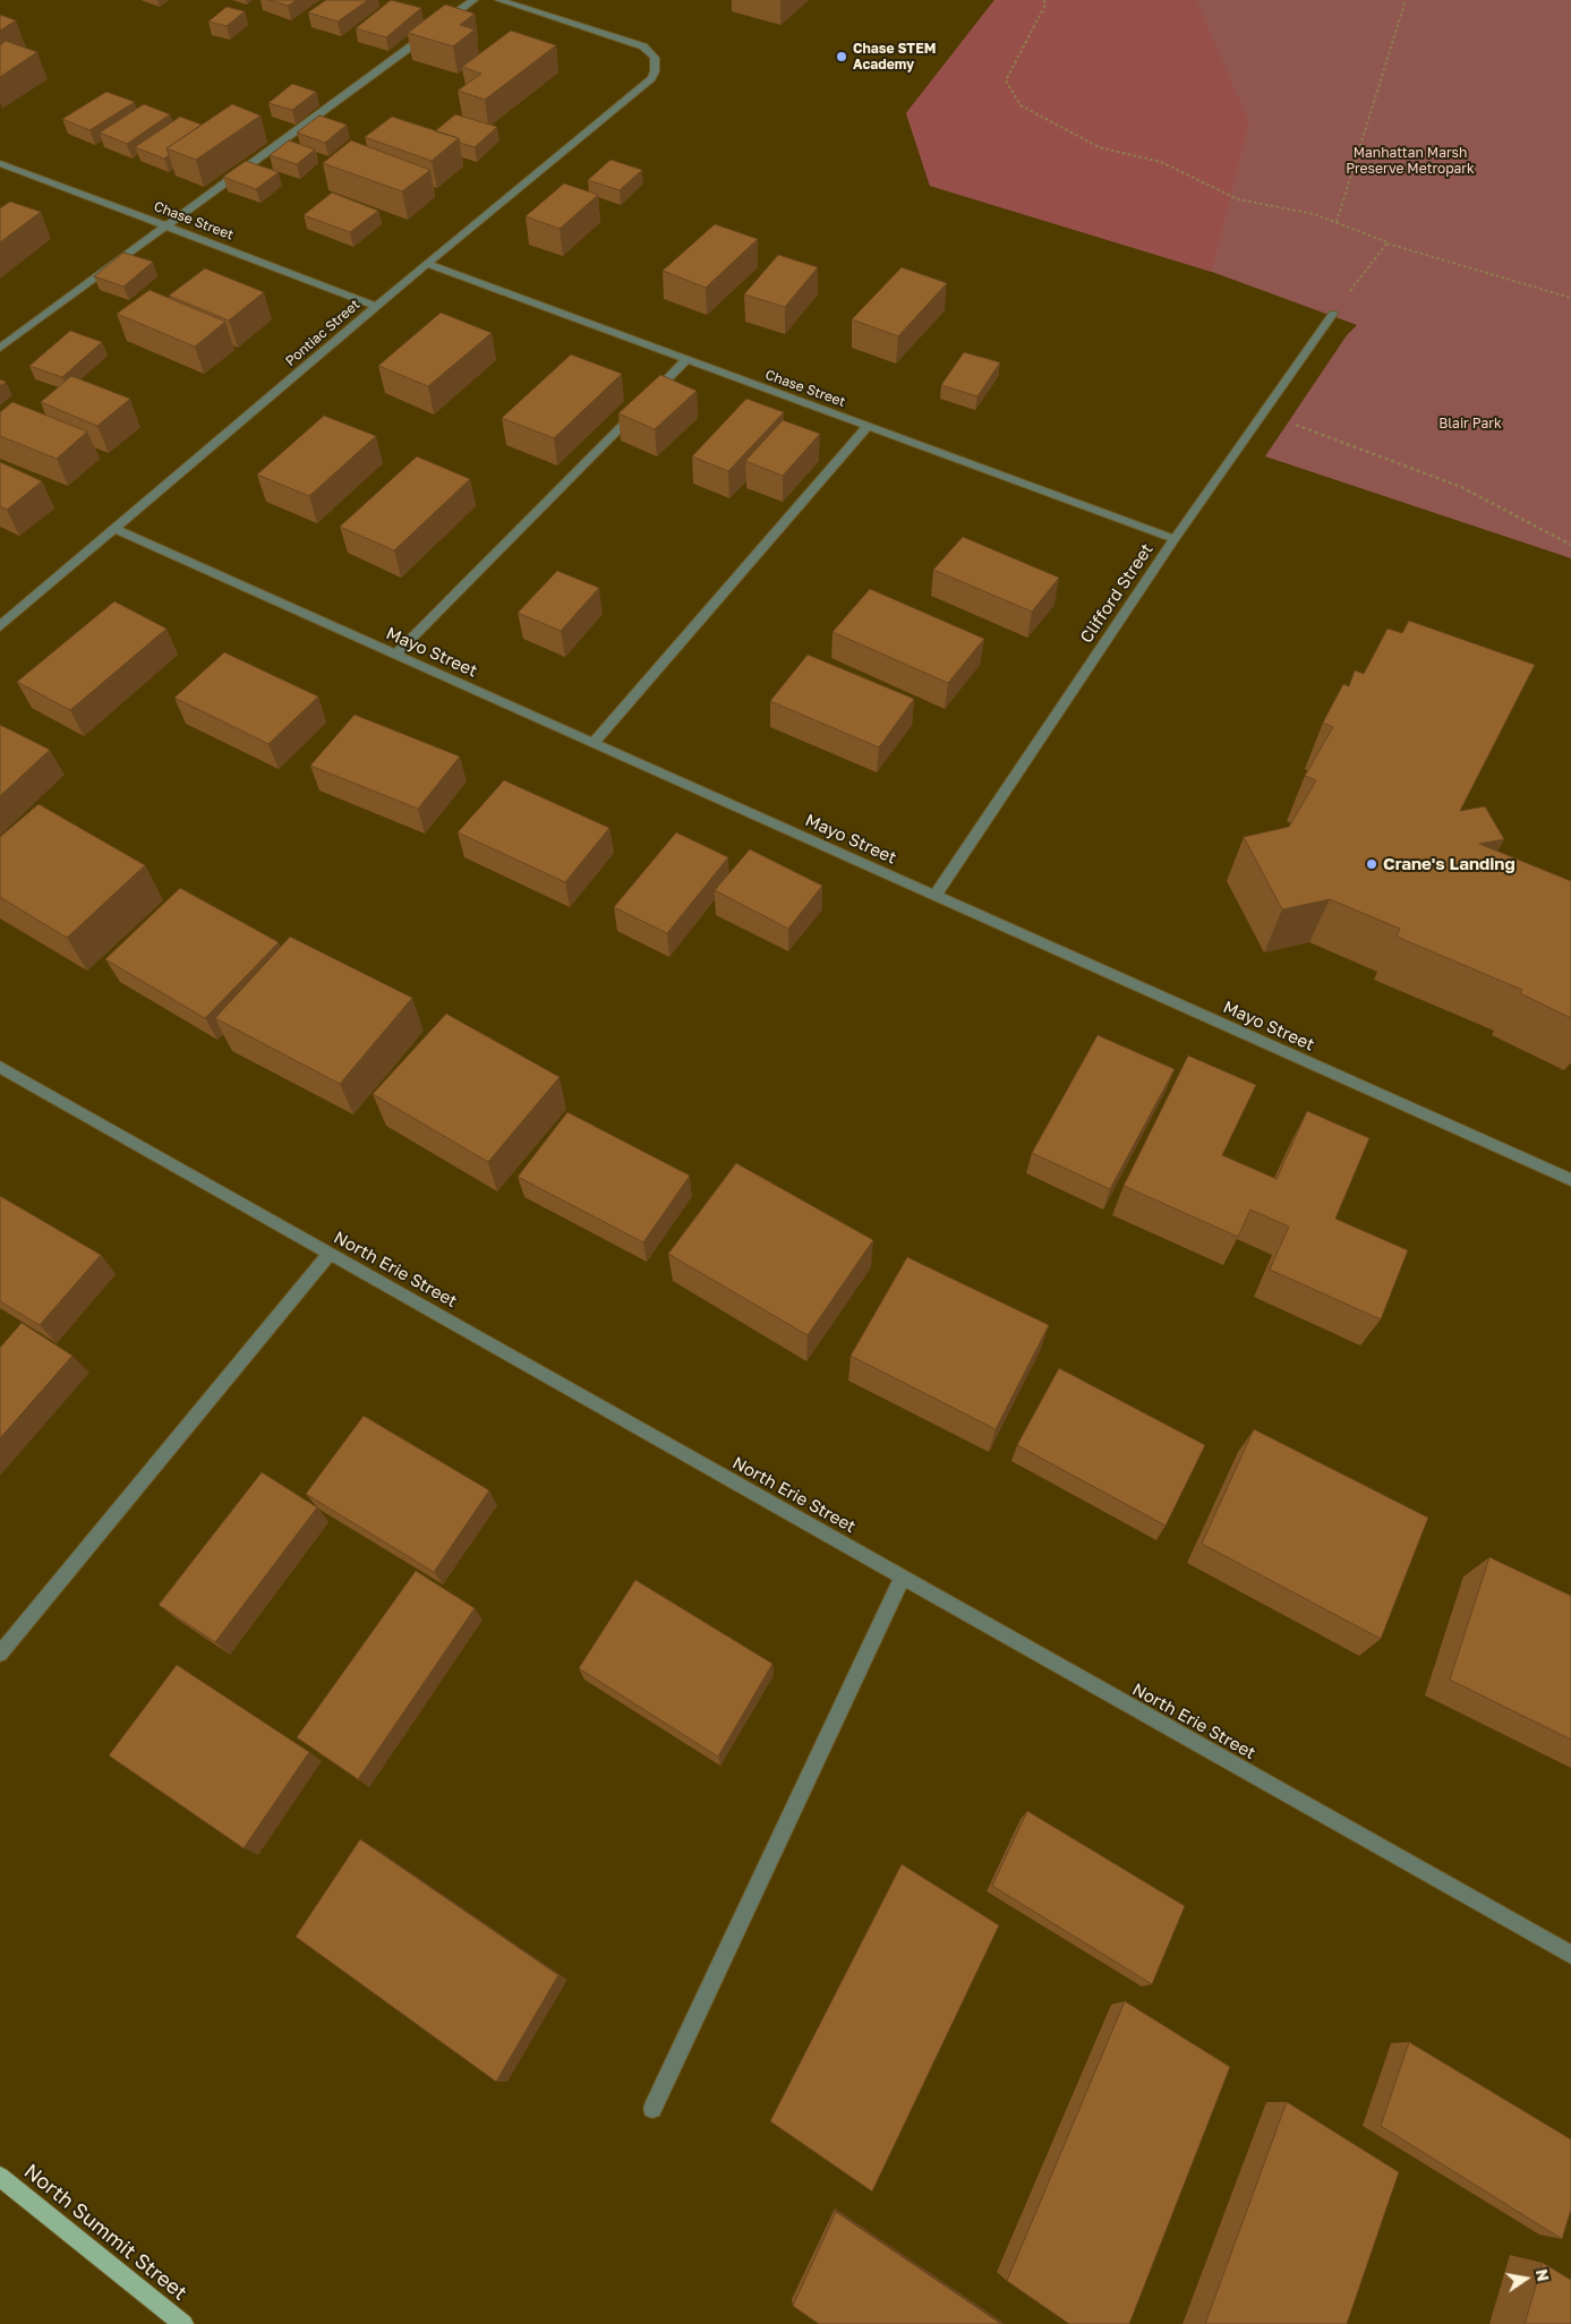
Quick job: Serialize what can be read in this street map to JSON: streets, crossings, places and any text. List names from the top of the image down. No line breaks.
{"streets":{"main road":["North Summit Street"],"street":["Chase Street","Pontiac Street","Clifford Street","Mayo Street","North Erie Street"]},"crossings":[["Chase Street","Pontiac Street"],["Chase Street","Clifford Street"],["Pontiac Street","Mayo Street"],["Clifford Street","Mayo Street"]],"parks":["Manhattan Marsh Preserve Metropark","Blair Park"],"places":["Chase STEM Academy","Crane's Landing"],"north":"right"}
